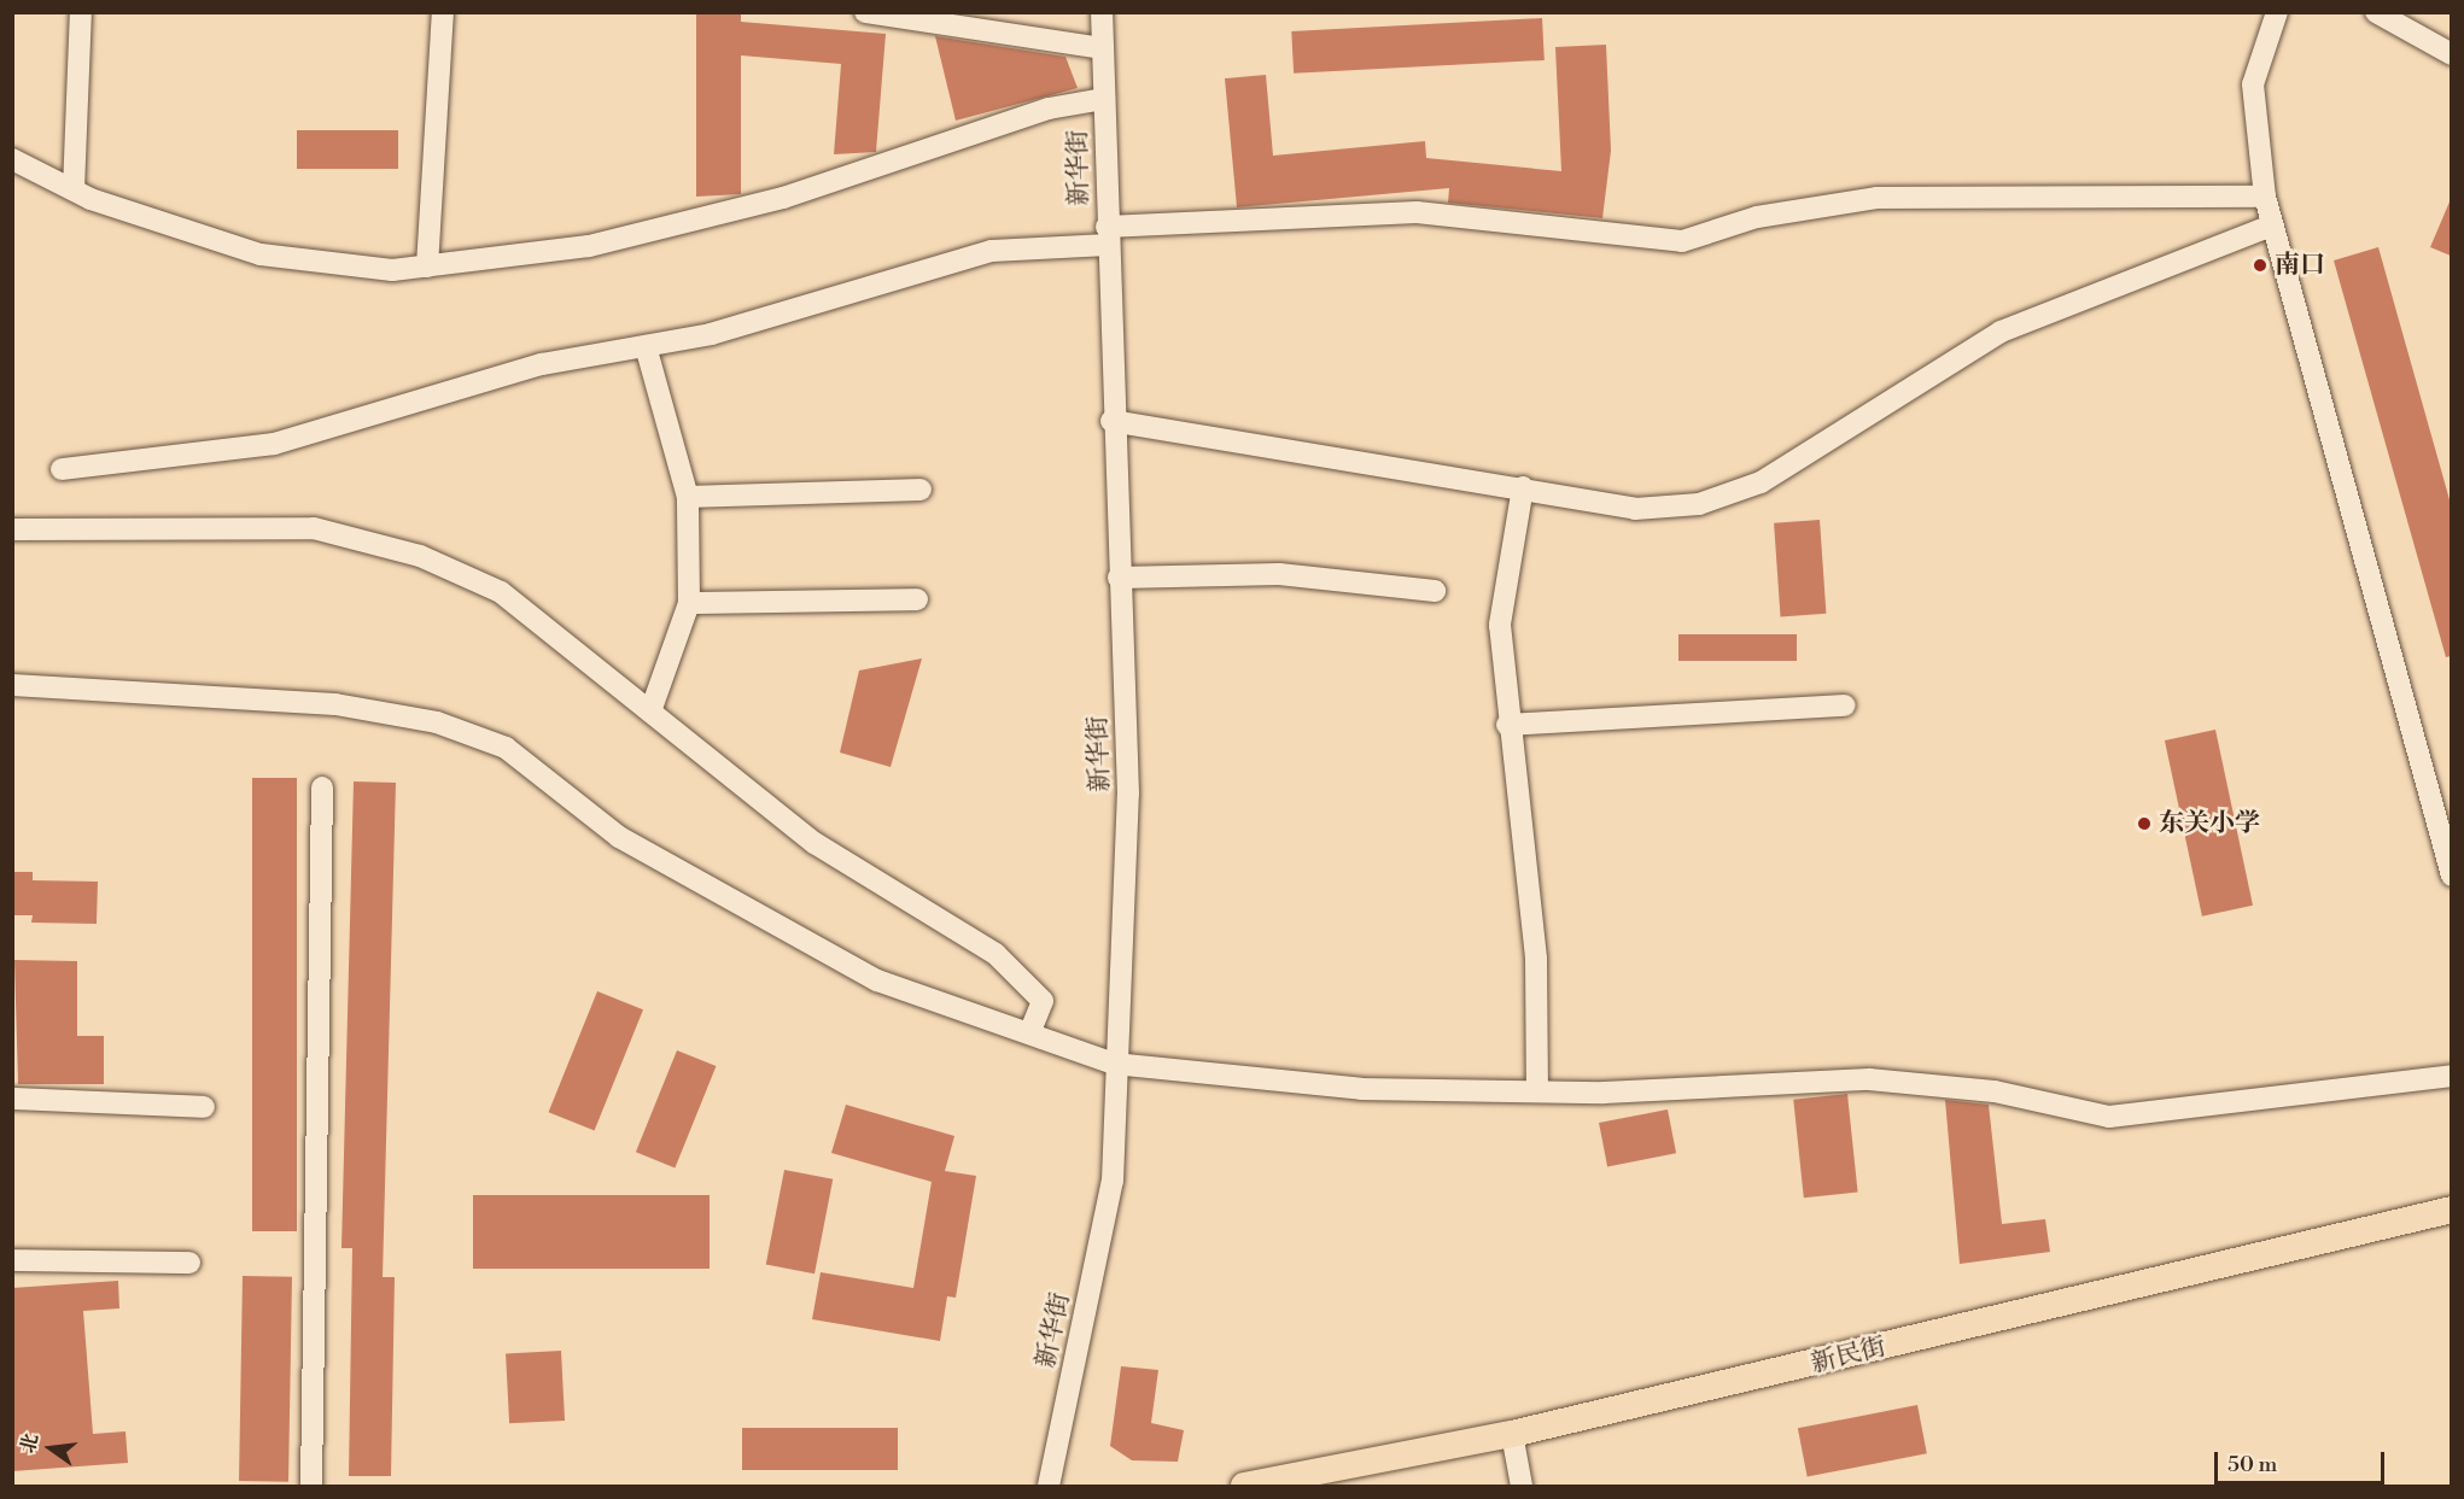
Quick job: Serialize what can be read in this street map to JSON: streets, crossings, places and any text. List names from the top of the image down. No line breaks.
{"streets":{"main road":["新民街"],"street":["新华街"]},"places":["南口","东关小学"],"scale_bar":"50 m","north":"left"}
